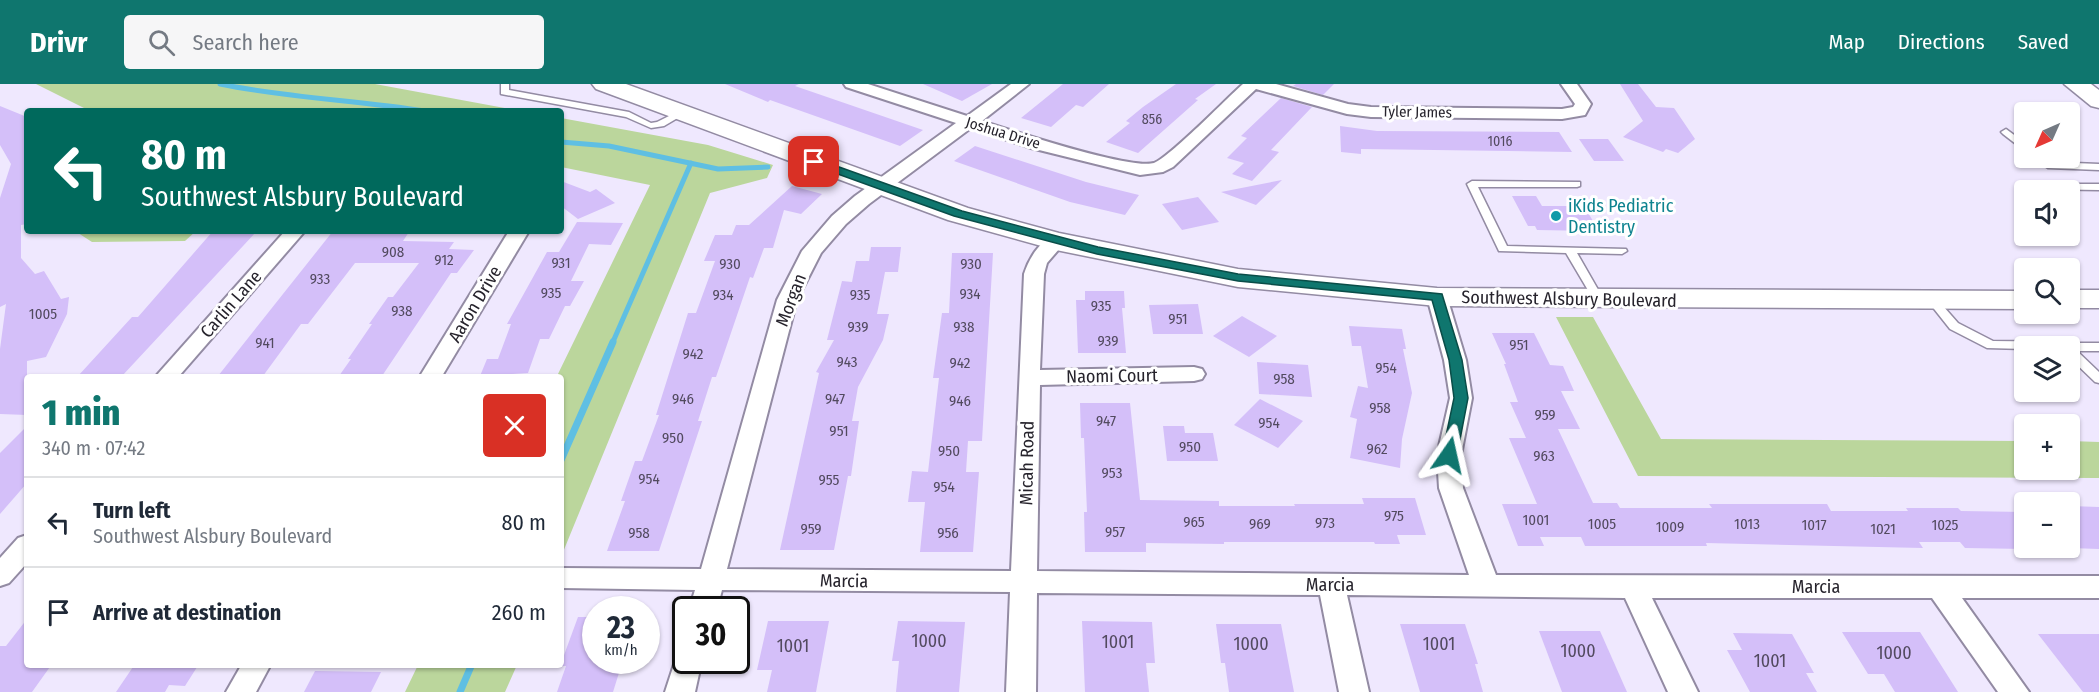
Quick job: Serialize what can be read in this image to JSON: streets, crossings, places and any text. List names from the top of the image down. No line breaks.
{"streets":{"main road":["Southwest Alsbury Boulevard"],"street":["Tyler James","Joshua Drive","Morgan","Carlin Lane","Aaron Drive","Naomi Court","Micah Road","Marcia"]},"crossings":[["Joshua Drive","Morgan"],["Southwest Alsbury Boulevard","Morgan"],["Southwest Alsbury Boulevard","Micah Road"],["Morgan","Marcia"],["Naomi Court","Micah Road"],["Micah Road","Marcia"]],"places":["iKids Pediatric Dentistry"],"house_numbers":["856","1016","908","912","931","930","930","933","935","934","934","935","935","938","1005","951","939","938","939","941","951","942","943","942","954","958","946","947","946","958","959","947","954","951","950","950","962","950","963","953","954","955","954","975","1001","965","973","969","1005","1013","1017","1025","1009","959","1021","957","958","956","1000","1001","1000","1001","1001","1000","1000","1001"],"north":"bottom left","page":{"header":"Drivr","search":"Search here","nav":["Map","Directions","Saved"],"map_buttons":["+","−"],"turn":["80 m","Southwest Alsbury Boulevard"],"heading":["1 min","340 m · 07:42"],"list":[{"name":"Turn left","note":"Southwest Alsbury Boulevard","value":"80 m"},{"name":"Arrive at destination","value":"260 m"}],"speed":"23 km/h","limit":"30"}}
